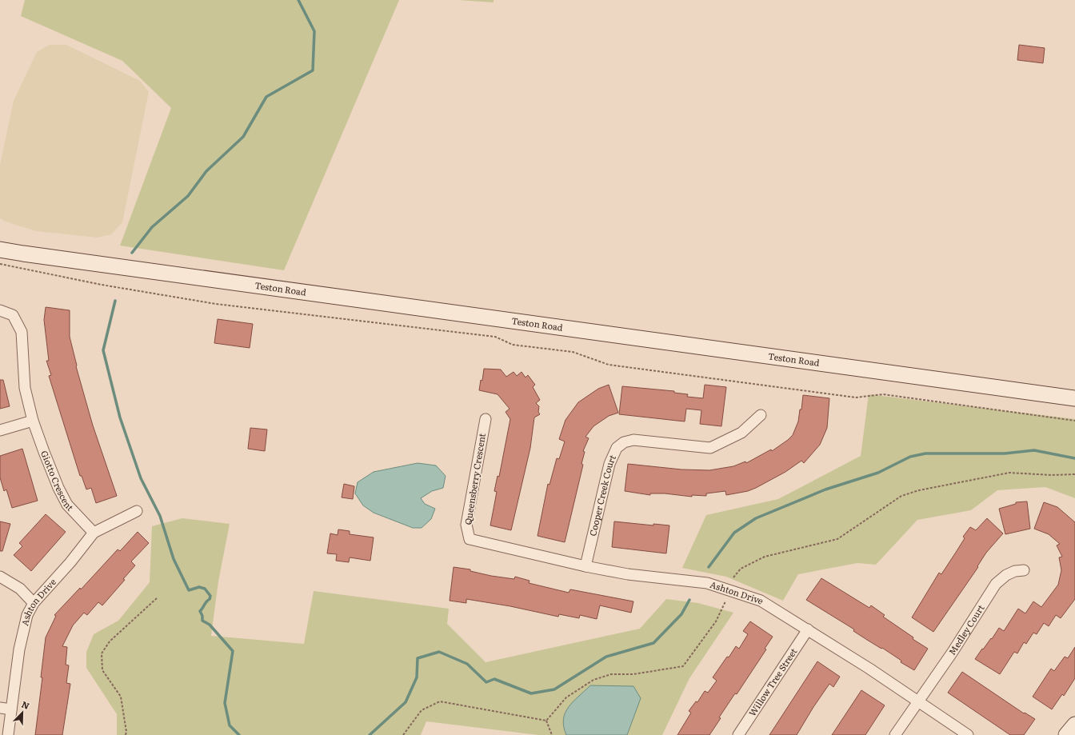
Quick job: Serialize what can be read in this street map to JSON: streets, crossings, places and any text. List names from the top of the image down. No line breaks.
{"streets":{"main road":["Teston Road"],"street":["Queensberry Crescent","Giotto Crescent","Cooper Creek Court","Ashton Drive","Medley Court","Willow Tree Street"]},"crossings":[["Queensberry Crescent","Ashton Drive"],["Giotto Crescent","Ashton Drive"],["Cooper Creek Court","Ashton Drive"],["Ashton Drive","Medley Court"],["Ashton Drive","Willow Tree Street"]],"north":"top right"}
